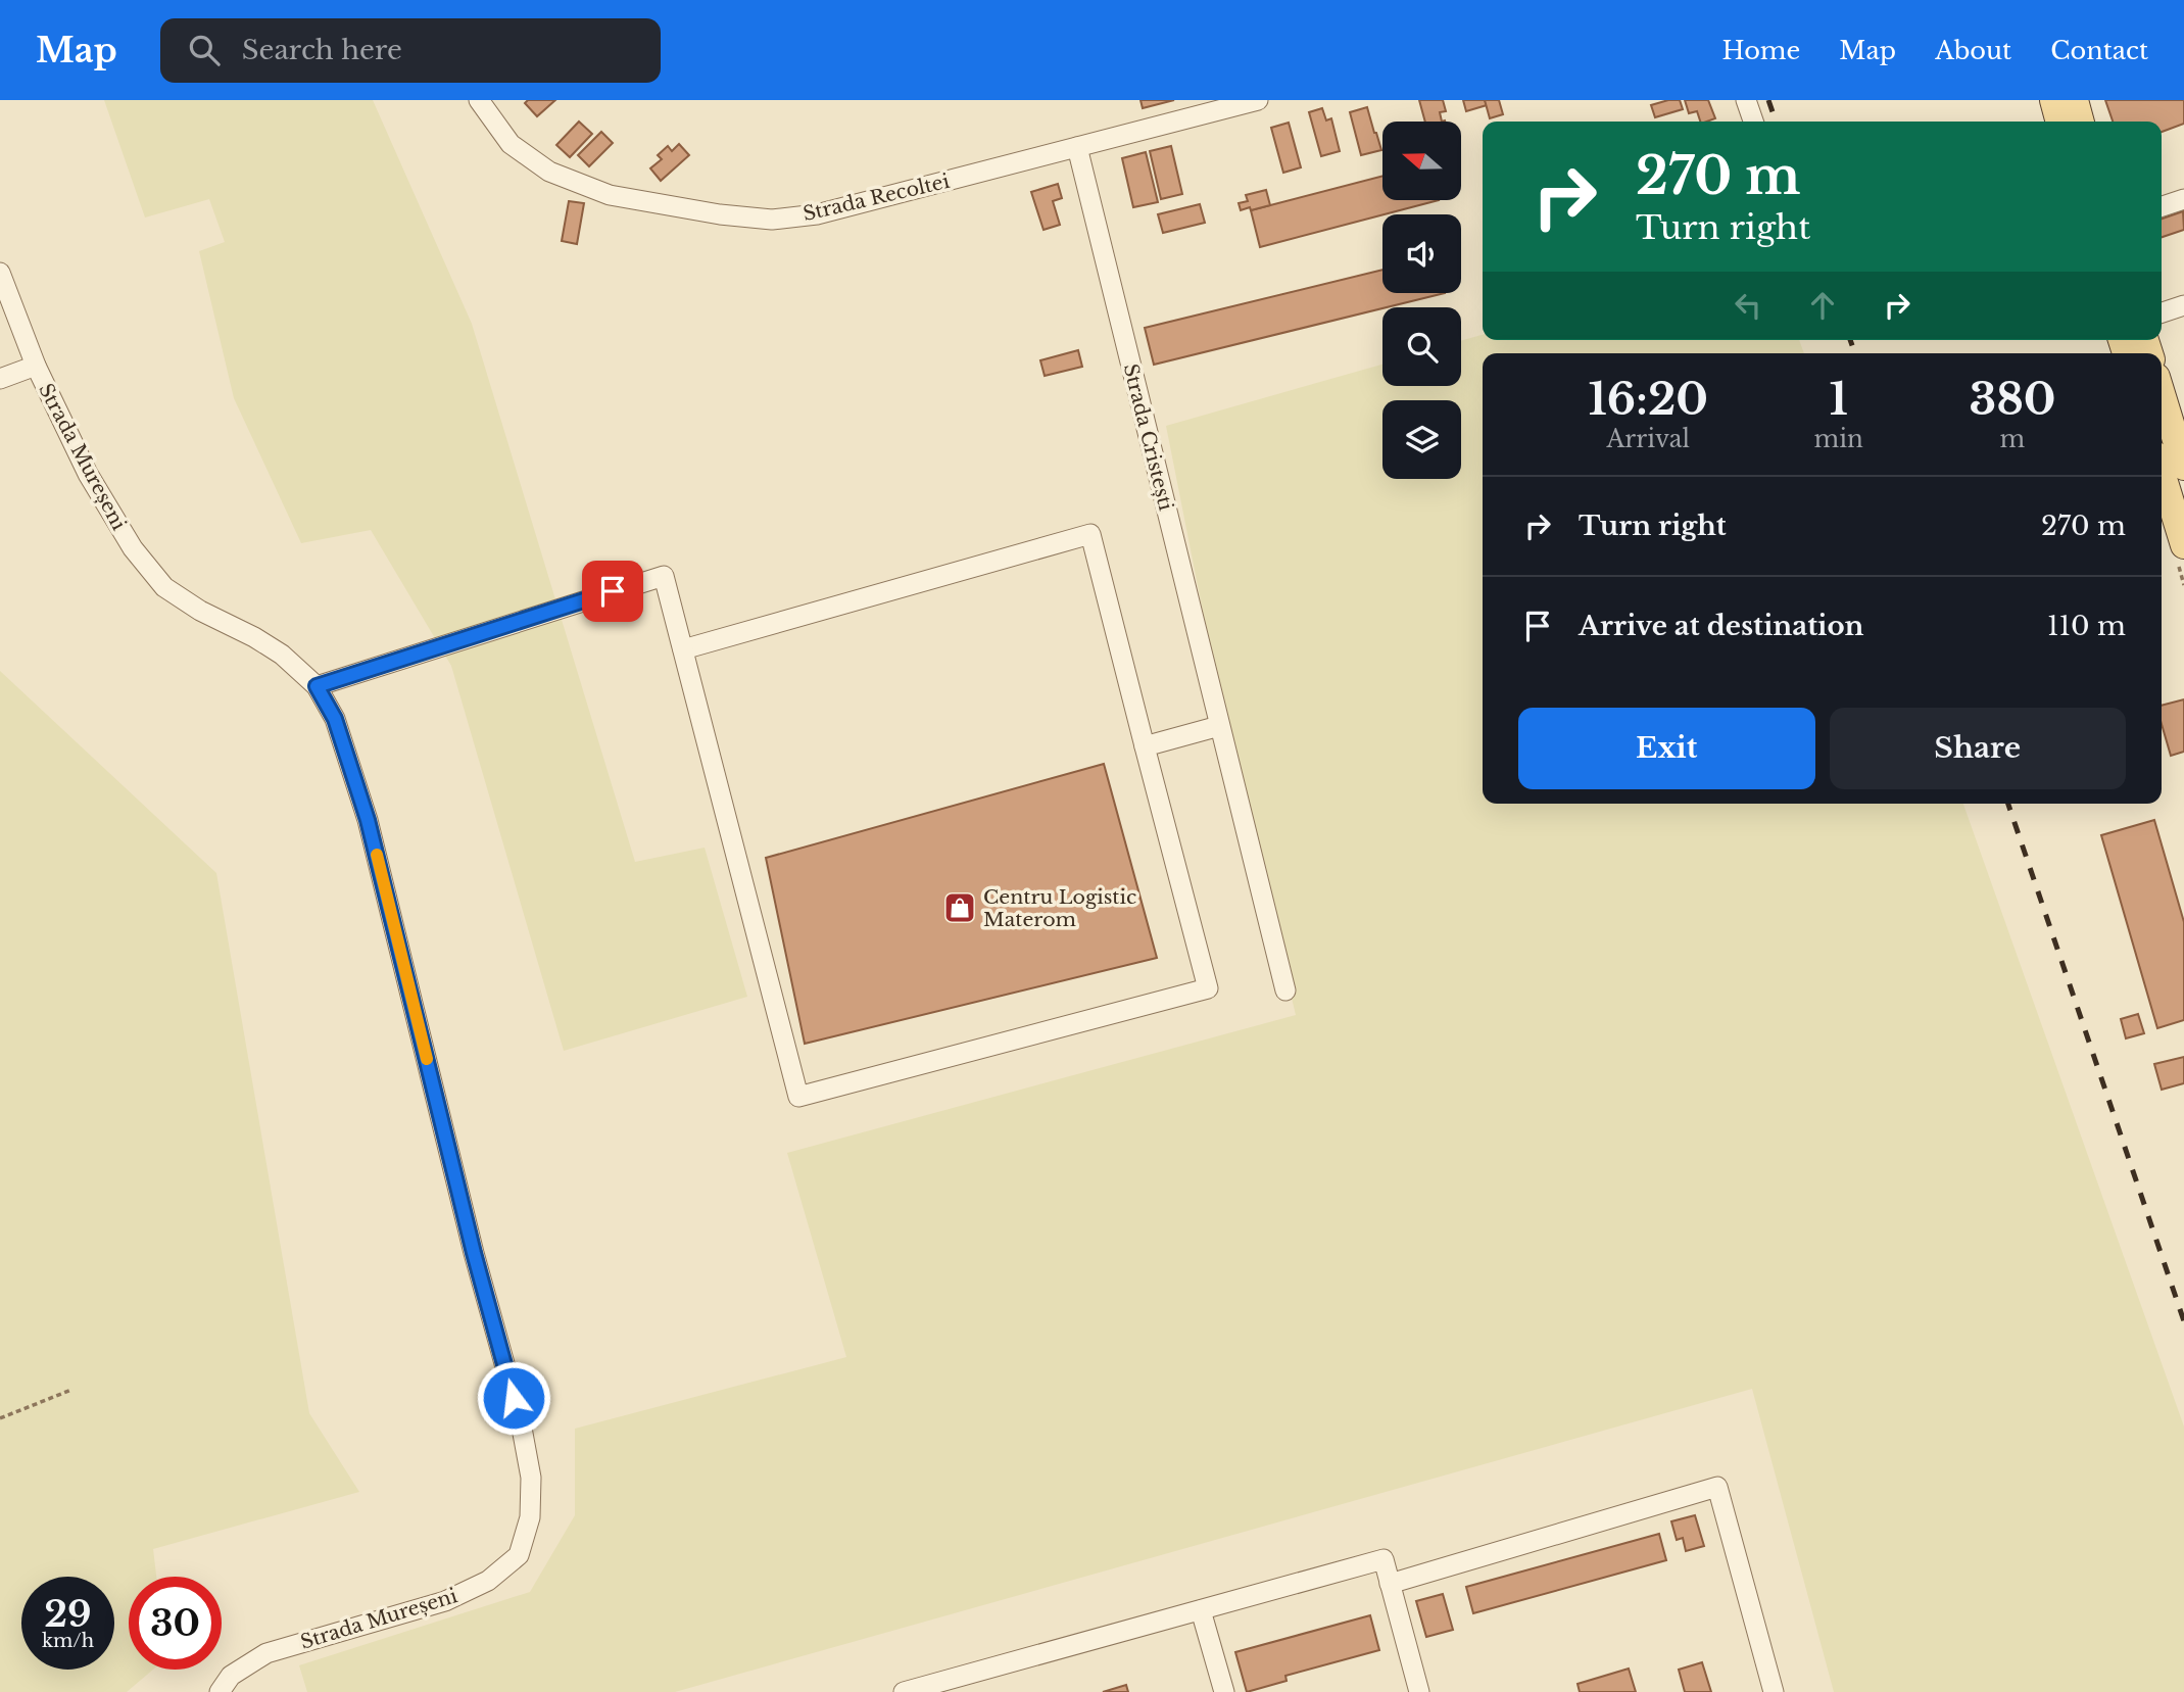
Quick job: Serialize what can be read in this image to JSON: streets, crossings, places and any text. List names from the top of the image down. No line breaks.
{"streets":{"street":["Strada Recoltei","Strada Cristești","Strada Mureșeni"]},"crossings":[["Strada Recoltei","Strada Cristești"]],"places":{"shop":["Centru Logistic Materom"]},"north":"left","page":{"header":"Map","search":"Search here","nav":["Home","Map","About","Contact"],"turn":["270 m","Turn right"],"eta":["16:20","Arrival","1","min","380","m"],"list":[{"name":"Turn right","value":"270 m"},{"name":"Arrive at destination","value":"110 m"}],"buttons":["Exit","Share"],"speed":"29 km/h","limit":"30"}}
